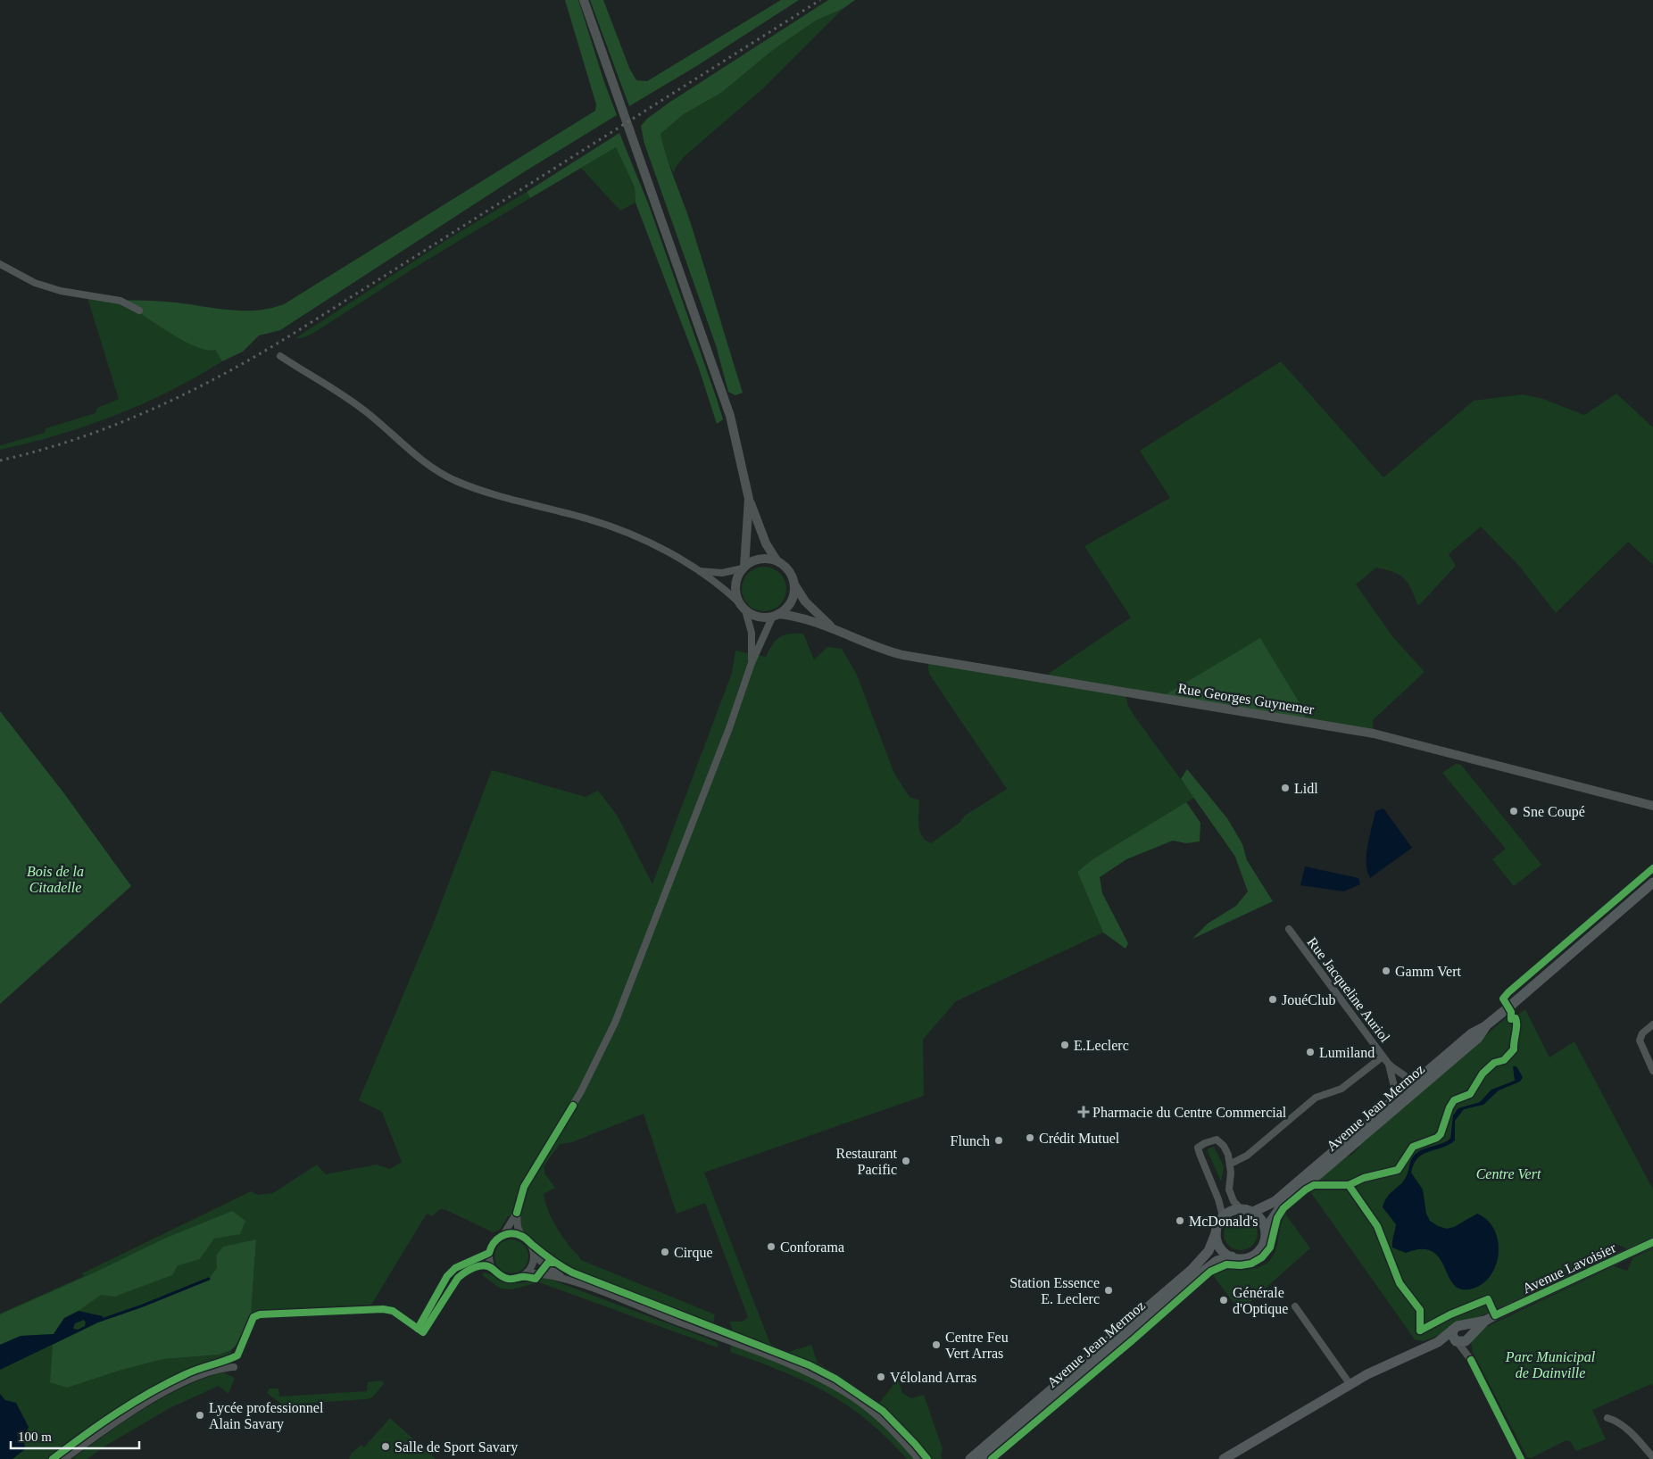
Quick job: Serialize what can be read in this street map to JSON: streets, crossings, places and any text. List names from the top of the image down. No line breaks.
{"streets":{"main road":["Avenue Jean Mermoz","Avenue Lavoisier"],"street":["Rue Georges Guynemer","Rue Jacqueline Auriol"]},"parks":["Bois de la Citadelle","Centre Vert","Parc Municipal de Dainville"],"places":{"other":["Lidl","Sne Coupé","Gamm Vert","JouéClub","E.Leclerc","Lumiland","Crédit Mutuel","Flunch","Restaurant Pacific","McDonald's","Conforama","Cirque","Station Essence E. Leclerc","Générale d'Optique","Centre Feu Vert Arras","Véloland Arras","Lycée professionnel Alain Savary","Salle de Sport Savary"],"health":["Pharmacie du Centre Commercial"]},"scale_bar":"100 m"}
